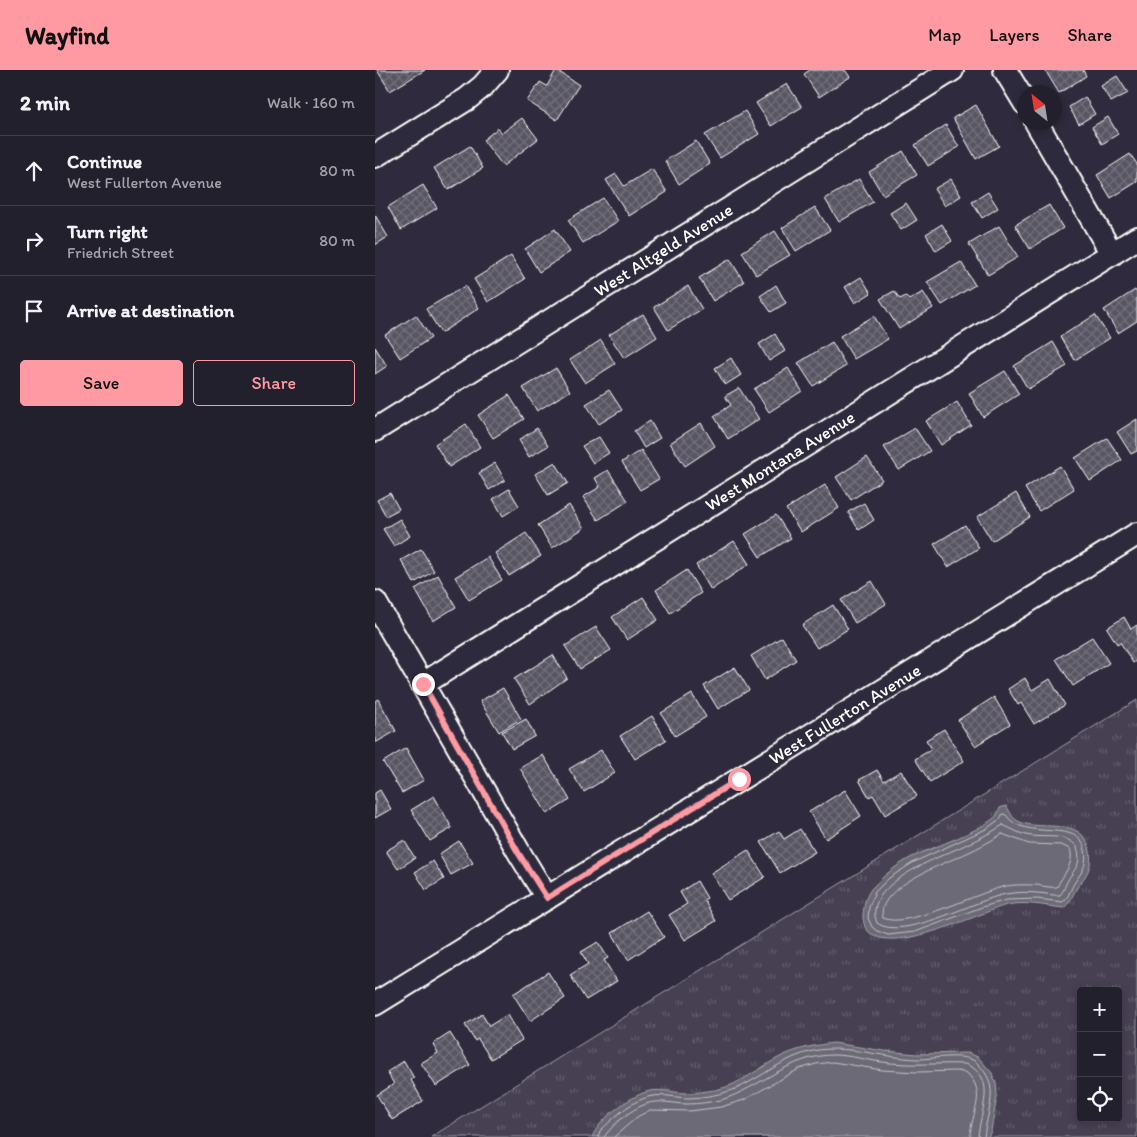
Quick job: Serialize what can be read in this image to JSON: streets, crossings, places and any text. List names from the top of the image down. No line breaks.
{"streets":{"street":["West Altgeld Avenue","West Montana Avenue","West Fullerton Avenue"]},"north":"top left","page":{"header":"Wayfind","nav":["Map","Layers","Share"],"heading":["2 min","Walk · 160 m"],"list":[["Continue","West Fullerton Avenue","80 m"],["Turn right","Friedrich Street","80 m"],"Arrive at destination"],"buttons":["Save","Share"],"map_buttons":["+","−"]}}
